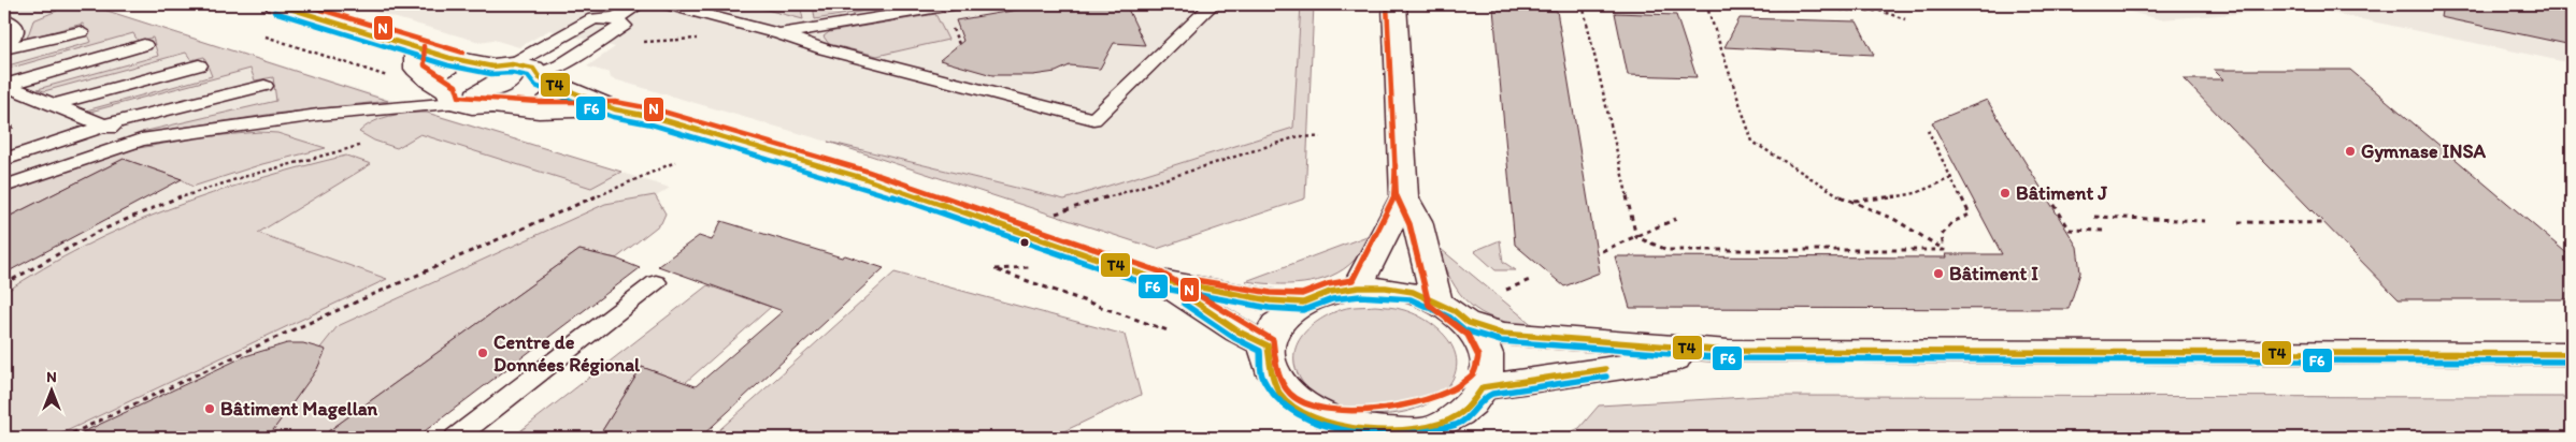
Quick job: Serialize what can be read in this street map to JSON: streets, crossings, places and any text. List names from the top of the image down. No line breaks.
{"places":["Gymnase INSA","Bâtiment J","Bâtiment I","Centre de Données Régional","Bâtiment Magellan"],"lines":["transit line T4","transit line N","transit line F6"],"north":"top"}
